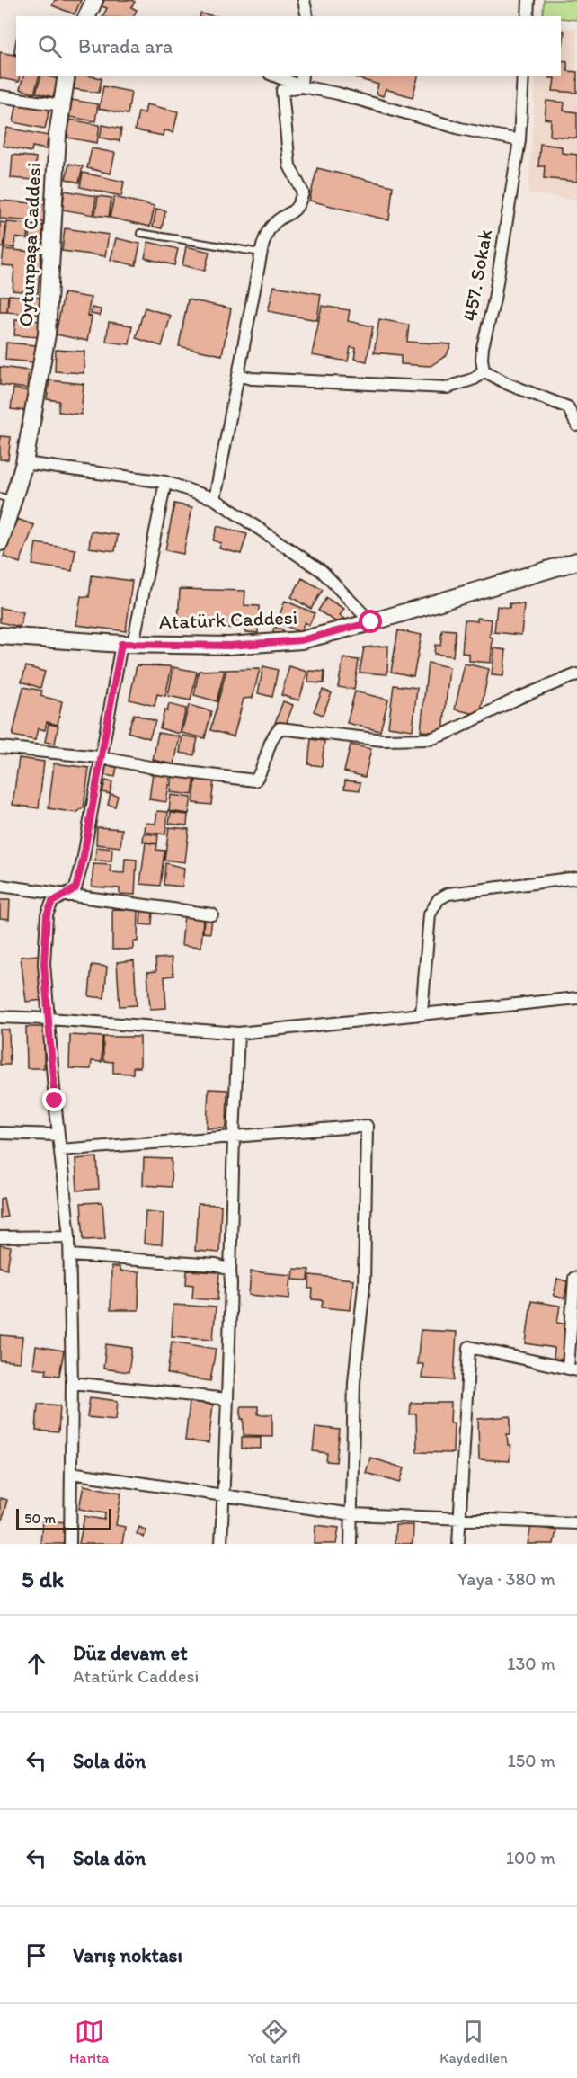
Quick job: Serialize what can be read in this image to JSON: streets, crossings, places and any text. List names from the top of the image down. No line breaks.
{"streets":{"main road":["Oytunpaşa Caddesi","Atatürk Caddesi"],"street":["457. Sokak"]},"scale_bar":"50 m","page":{"search":"Burada ara","scale":"50 m","heading":["5 dk","Yaya · 380 m"],"list":[["Düz devam et","Atatürk Caddesi","130 m"],["Sola dön","150 m"],["Sola dön","100 m"],"Varış noktası"],"nav":["Harita","Yol tarifi","Kaydedilen"]}}
